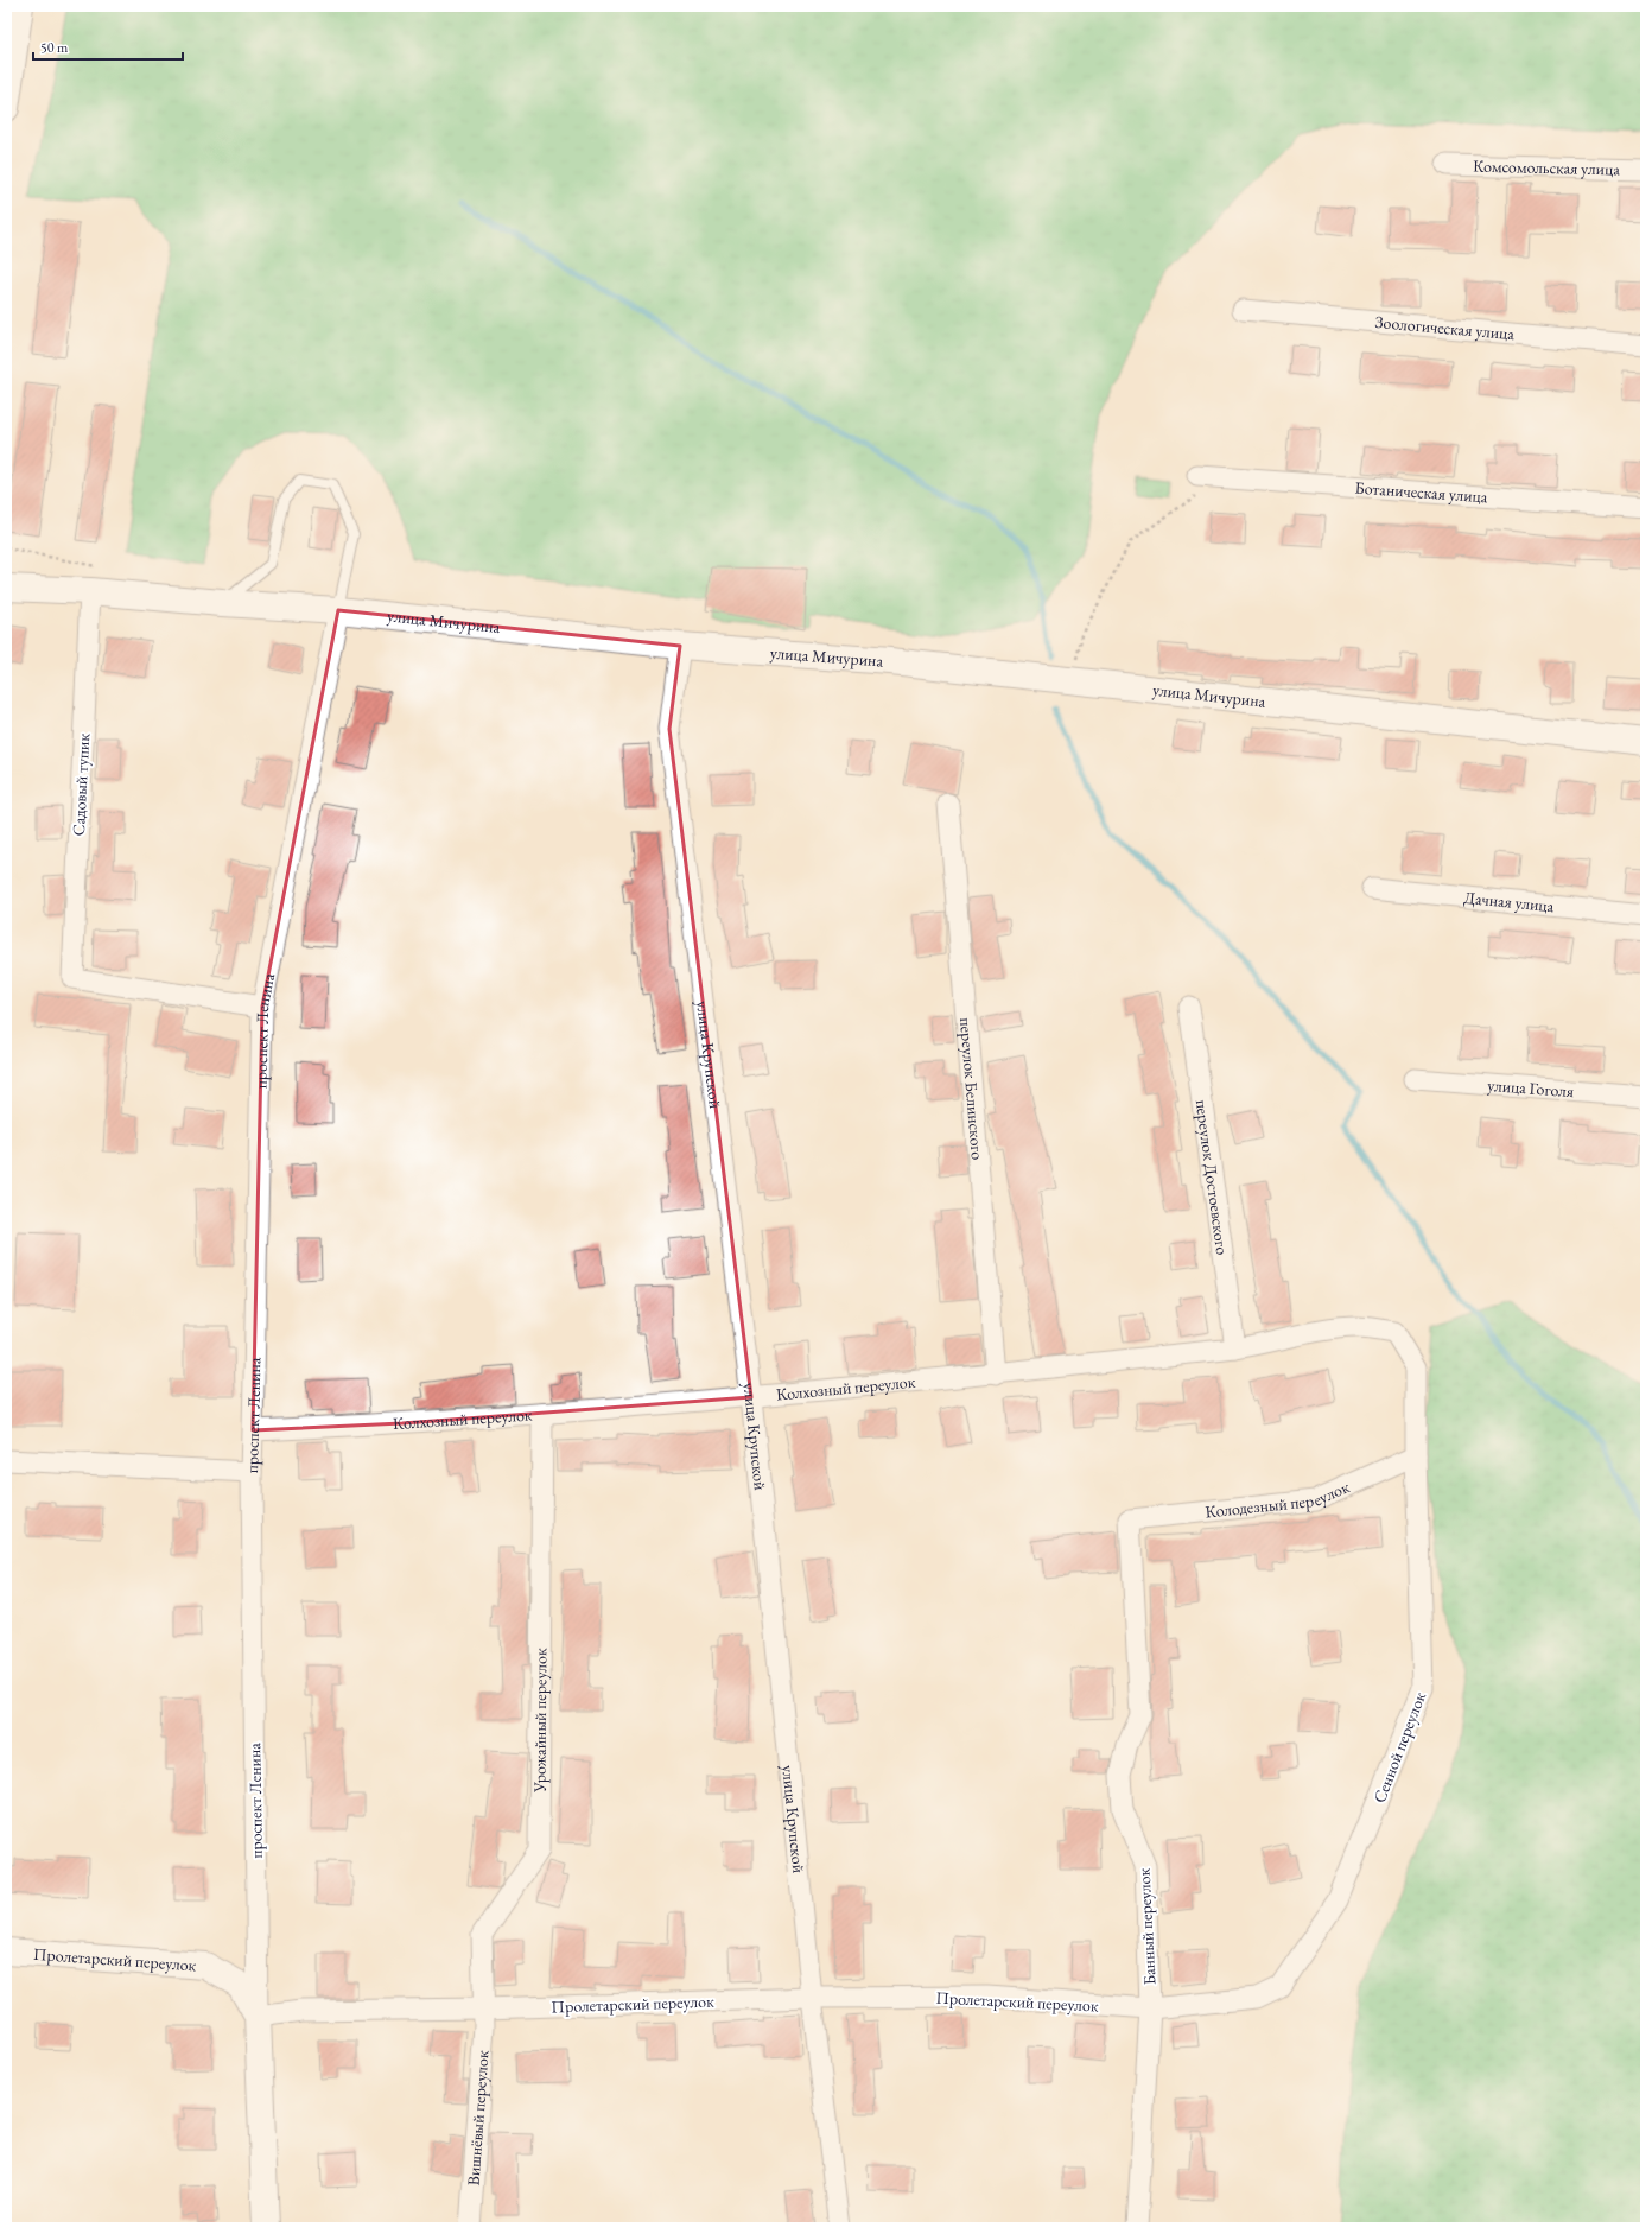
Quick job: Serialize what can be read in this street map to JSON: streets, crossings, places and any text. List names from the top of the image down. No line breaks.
{"streets":{"street":["Комсомольская улица","Зоологическая улица","Ботаническая улица","улица Мичурина","Садовый тупик","Дачная улица","проспект Ленина","улица Крупской","улица Гоголя","переулок Белинского","переулок Достоевского","Колхозный переулок","Колодезный переулок","Урожайный переулок","Сенной переулок","Банный переулок","Пролетарский переулок","Вишнёвый переулок"]},"crossings":[["улица Мичурина","Садовый тупик"],["улица Мичурина","проспект Ленина"],["улица Мичурина","улица Крупской"],["Садовый тупик","проспект Ленина"],["проспект Ленина","Колхозный переулок"],["проспект Ленина","Пролетарский переулок"],["улица Крупской","Колхозный переулок"],["улица Крупской","Пролетарский переулок"],["переулок Белинского","Колхозный переулок"],["переулок Достоевского","Колхозный переулок"],["Колхозный переулок","Урожайный переулок"],["Колхозный переулок","Сенной переулок"],["Колодезный переулок","Сенной переулок"],["Колодезный переулок","Банный переулок"],["Урожайный переулок","Пролетарский переулок"],["Урожайный переулок","Вишнёвый переулок"],["Сенной переулок","Пролетарский переулок"],["Банный переулок","Пролетарский переулок"],["Пролетарский переулок","Вишнёвый переулок"]],"scale_bar":"50 m"}
